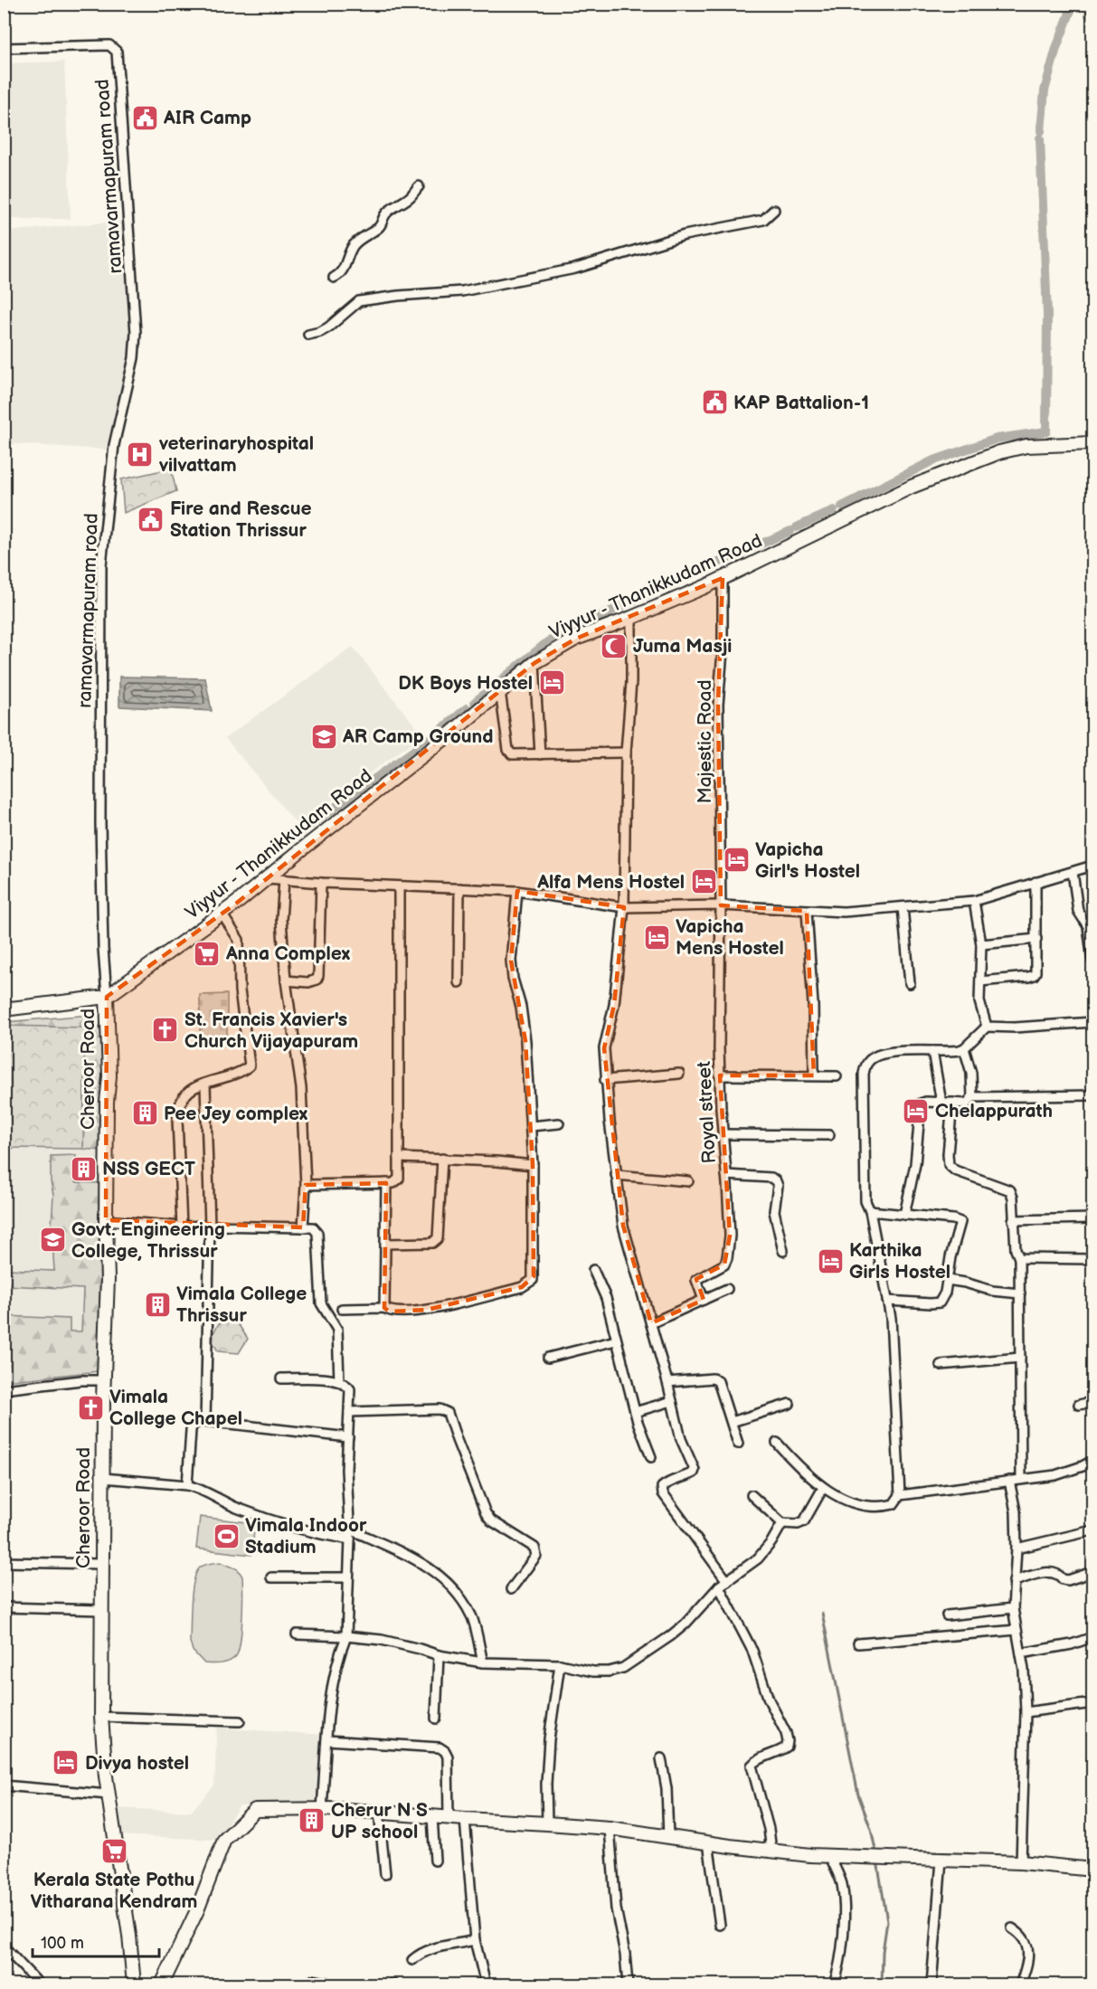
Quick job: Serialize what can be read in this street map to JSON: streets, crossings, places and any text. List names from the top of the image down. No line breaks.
{"streets":{"main road":["Viyyur - Thanikkudam Road","Cheroor Road"],"street":["ramavarmapuram road","Majestic Road","Royal street"]},"crossings":[["ramavarmapuram road","Viyyur - Thanikkudam Road"],["ramavarmapuram road","Cheroor Road"],["Viyyur - Thanikkudam Road","Majestic Road"],["Viyyur - Thanikkudam Road","Cheroor Road"],["Majestic Road","Royal street"]],"places":{"public building":["AIR Camp","KAP Battalion-1","Fire and Rescue Station Thrissur"],"hospital":["veterinaryhospital vilvattam"],"mosque":["Juma Masji"],"hotel":["DK Boys Hostel","Vapicha Girl's Hostel","Alfa Mens Hostel","Vapicha Mens Hostel","Chelappurath","Karthika Girls Hostel","Divya hostel"],"school or university":["AR Camp Ground","Govt. Engineering College, Thrissur"],"supermarket":["Anna Complex","Kerala State Pothu Vitharana Kendram"],"church":["St. Francis Xavier's Church Vijayapuram","Vimala College Chapel"],"building":["Pee Jey complex","NSS GECT","Vimala College Thrissur","Cherur N S UP school"],"sports":["Vimala Indoor Stadium"]},"scale_bar":"100 m"}
